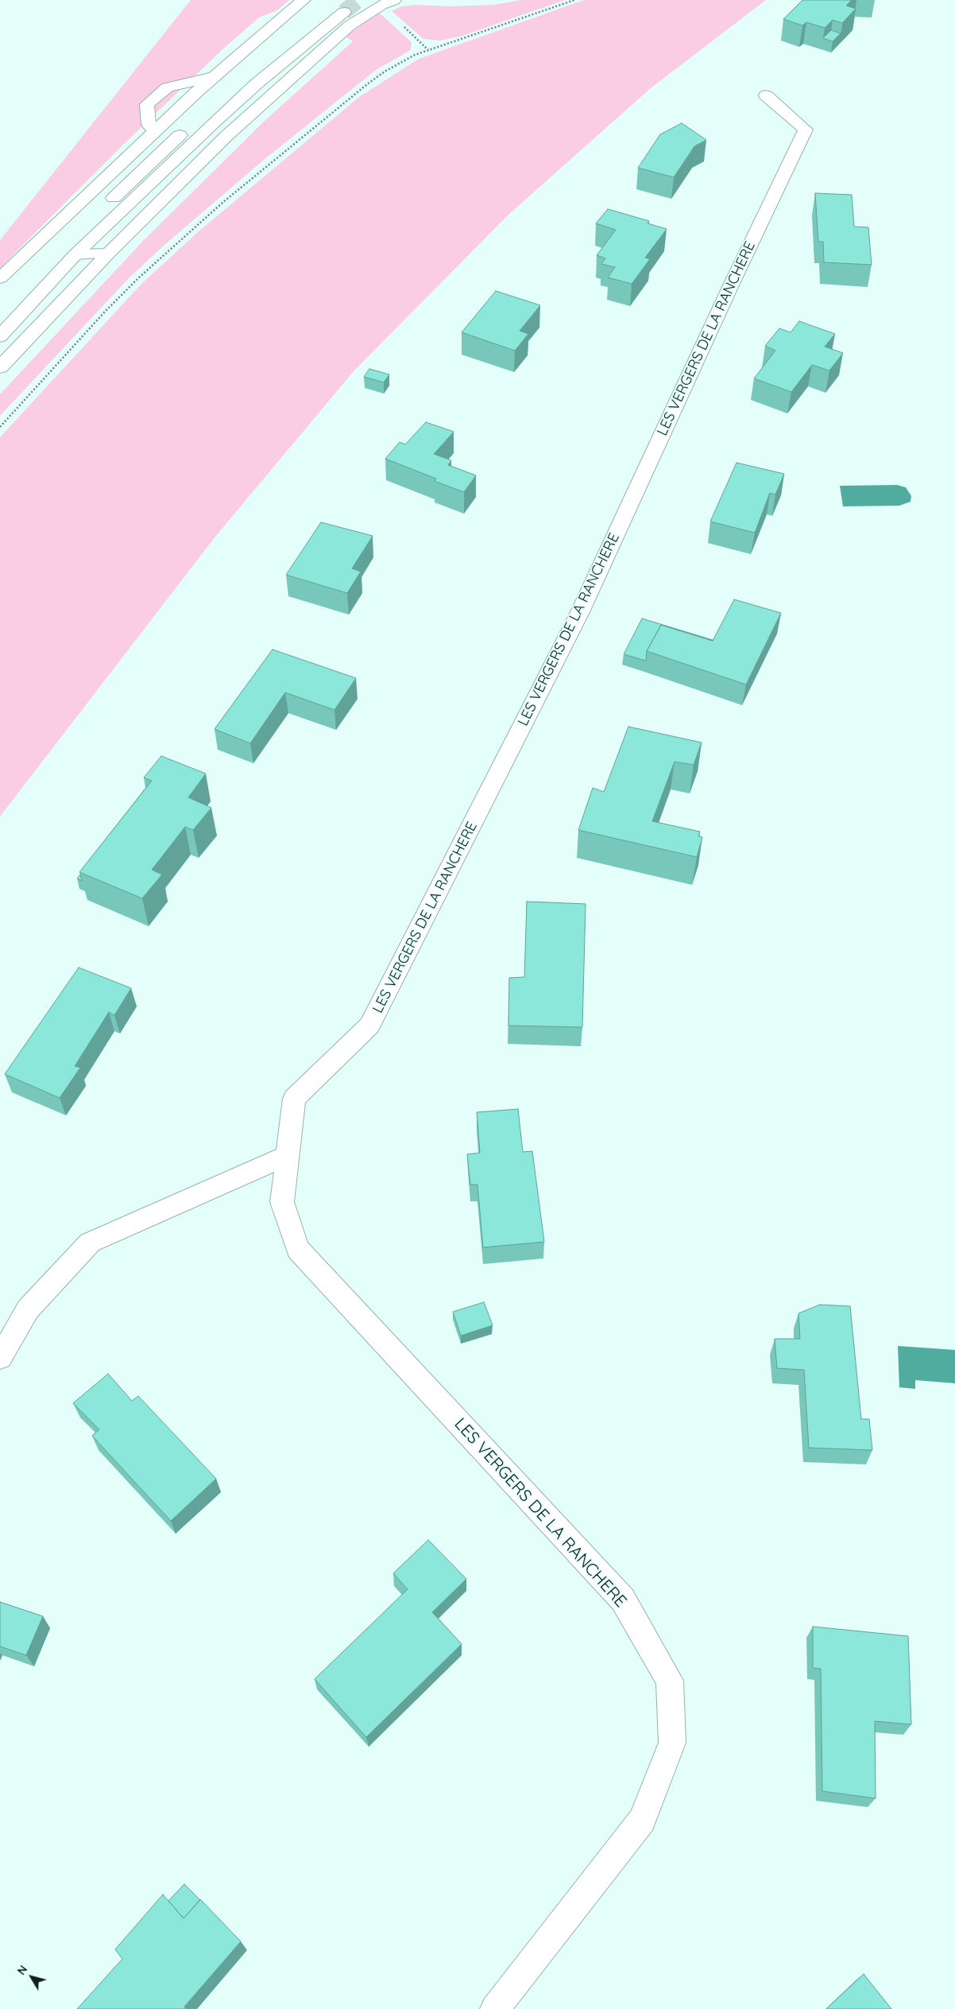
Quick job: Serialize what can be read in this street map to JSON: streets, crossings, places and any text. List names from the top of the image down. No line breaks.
{"streets":{"main road":["LES VERGERS DE LA RANCHERE"]},"north":"top left"}
